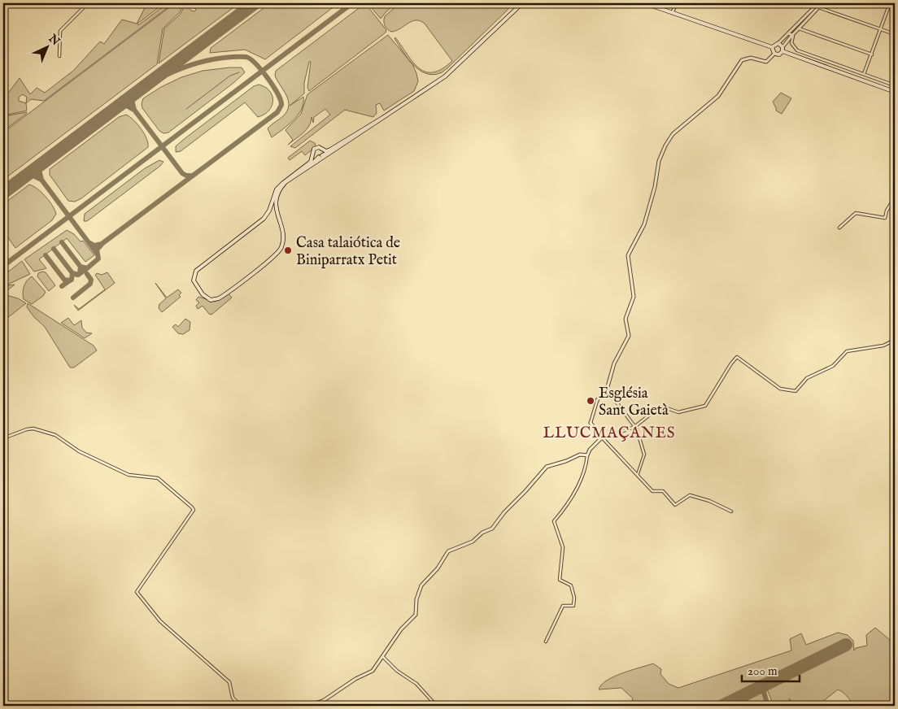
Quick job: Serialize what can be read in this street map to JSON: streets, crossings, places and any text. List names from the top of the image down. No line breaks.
{"districts":["LLUCMAÇANES"],"places":["Casa talaiótica de Biniparratx Petit","Església Sant Gaietà"],"scale_bar":"200 m","north":"top right"}
